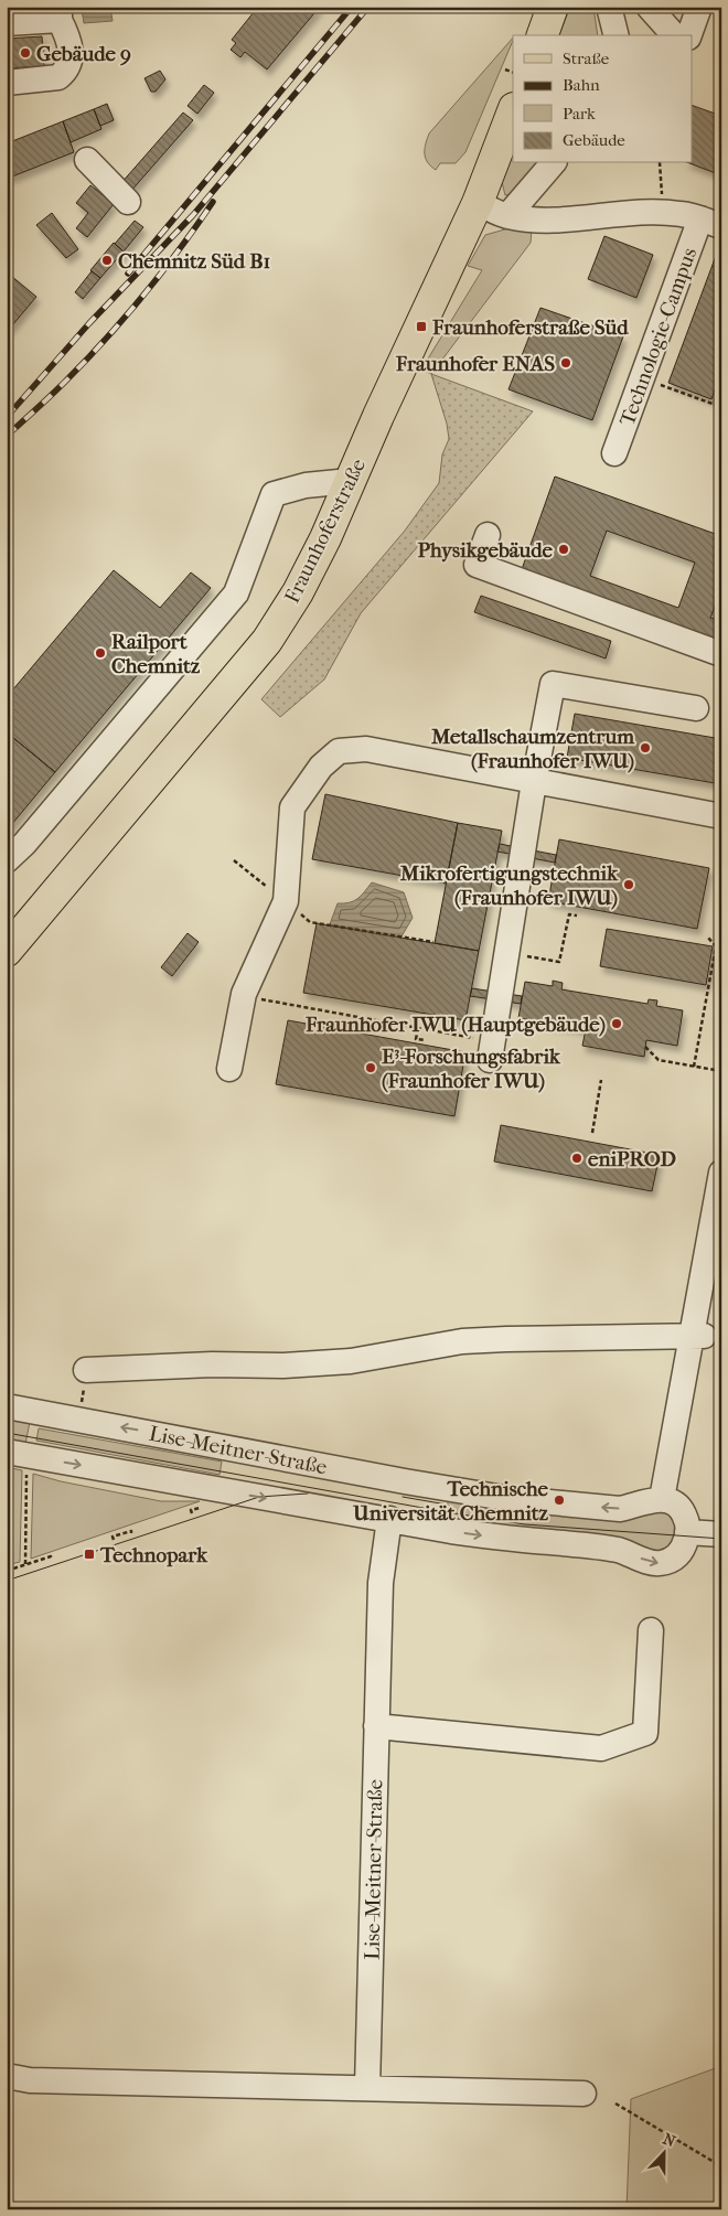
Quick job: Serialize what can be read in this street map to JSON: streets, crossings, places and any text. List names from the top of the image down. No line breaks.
{"streets":{"main road":["Fraunhoferstraße"],"street":["Technologie-Campus","Lise-Meitner-Straße"]},"crossings":[["Technologie-Campus","Fraunhoferstraße"]],"places":{"other":["Gebäude 9","Chemnitz Süd B1","Fraunhofer ENAS","Physikgebäude","Railport Chemnitz","Metallschaumzentrum (Fraunhofer IWU)","Mikrofertigungstechnik (Fraunhofer IWU)","Fraunhofer IWU (Hauptgebäude)","E³-Forschungsfabrik (Fraunhofer IWU)","eniPROD","Technische Universität Chemnitz"],"transit":["Fraunhoferstraße Süd","Technopark"]},"legend":["Straße","Bahn","Park","Gebäude"],"north":"top"}
